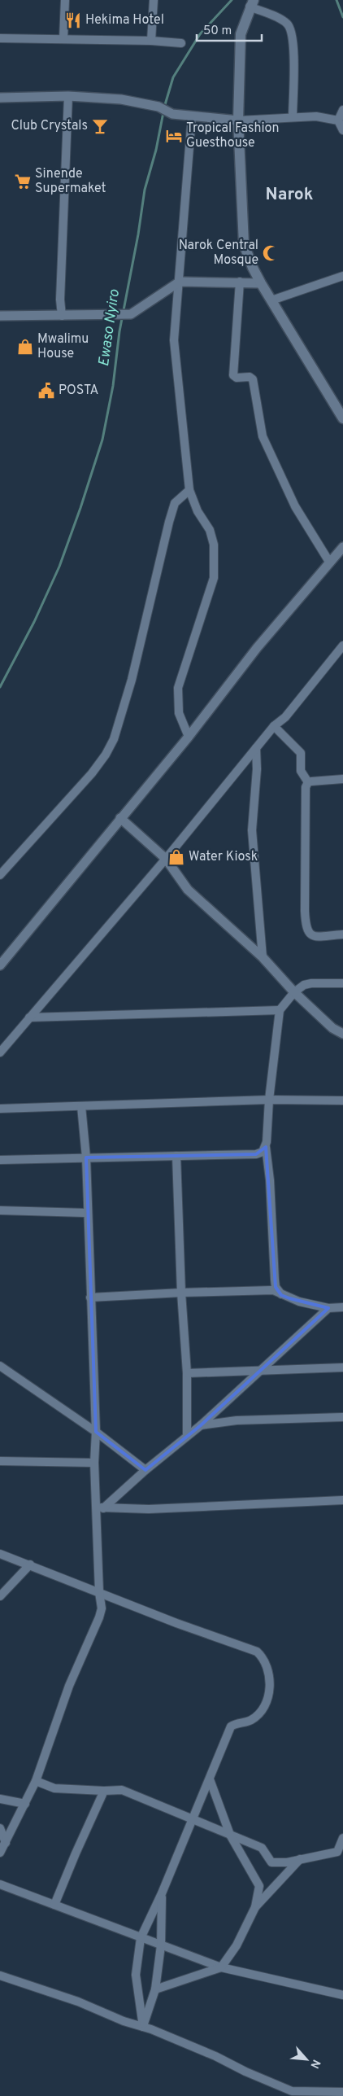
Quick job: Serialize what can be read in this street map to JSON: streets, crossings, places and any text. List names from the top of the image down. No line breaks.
{"districts":["Narok"],"water":["Ewaso Nyiro"],"places":{"restaurant":["Hekima Hotel"],"bar":["Club Crystals"],"hotel":["Tropical Fashion Guesthouse"],"supermarket":["Sinende Supermaket"],"mosque":["Narok Central Mosque"],"shop":["Mwalimu House","Water Kiosk"],"public building":["POSTA"]},"scale_bar":"50 m","north":"bottom right"}
